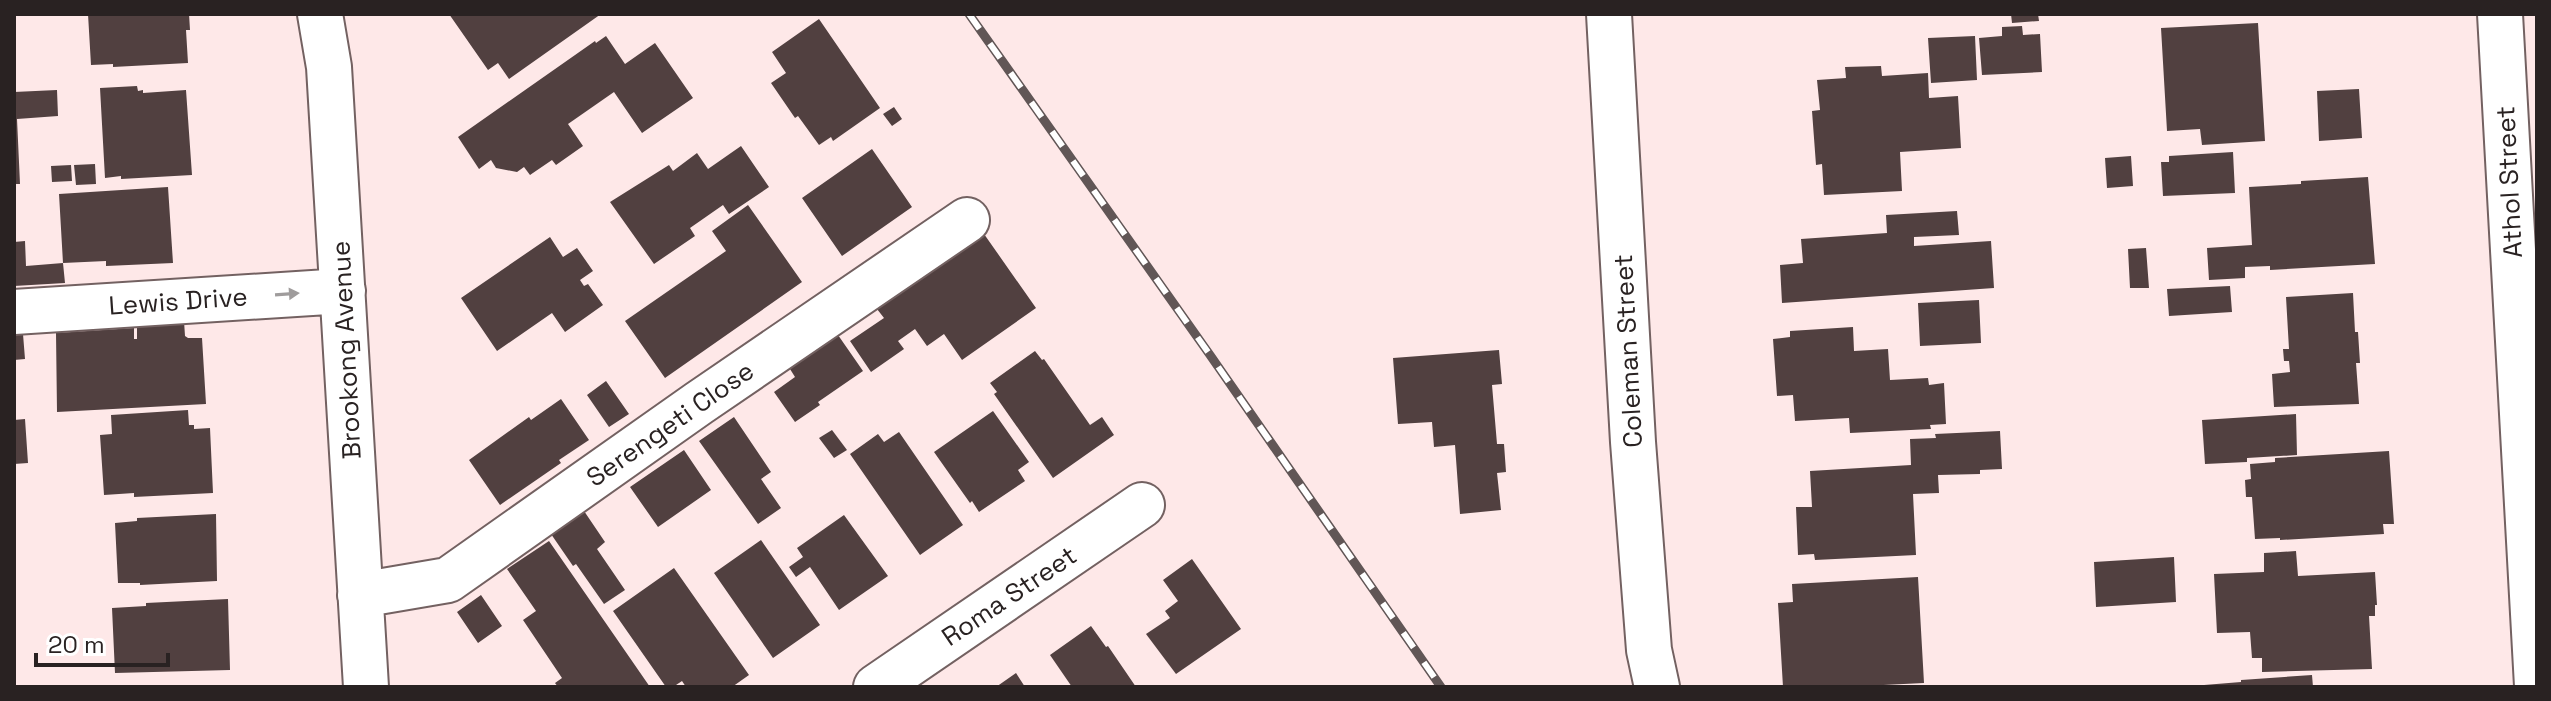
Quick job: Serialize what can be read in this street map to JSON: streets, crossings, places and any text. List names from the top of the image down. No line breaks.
{"streets":{"street":["Athol Street","Lewis Drive","Brookong Avenue","Coleman Street","Serengeti Close","Roma Street"]},"crossings":[["Lewis Drive","Brookong Avenue"],["Brookong Avenue","Serengeti Close"]],"one_way":["Lewis Drive"],"scale_bar":"20 m"}
